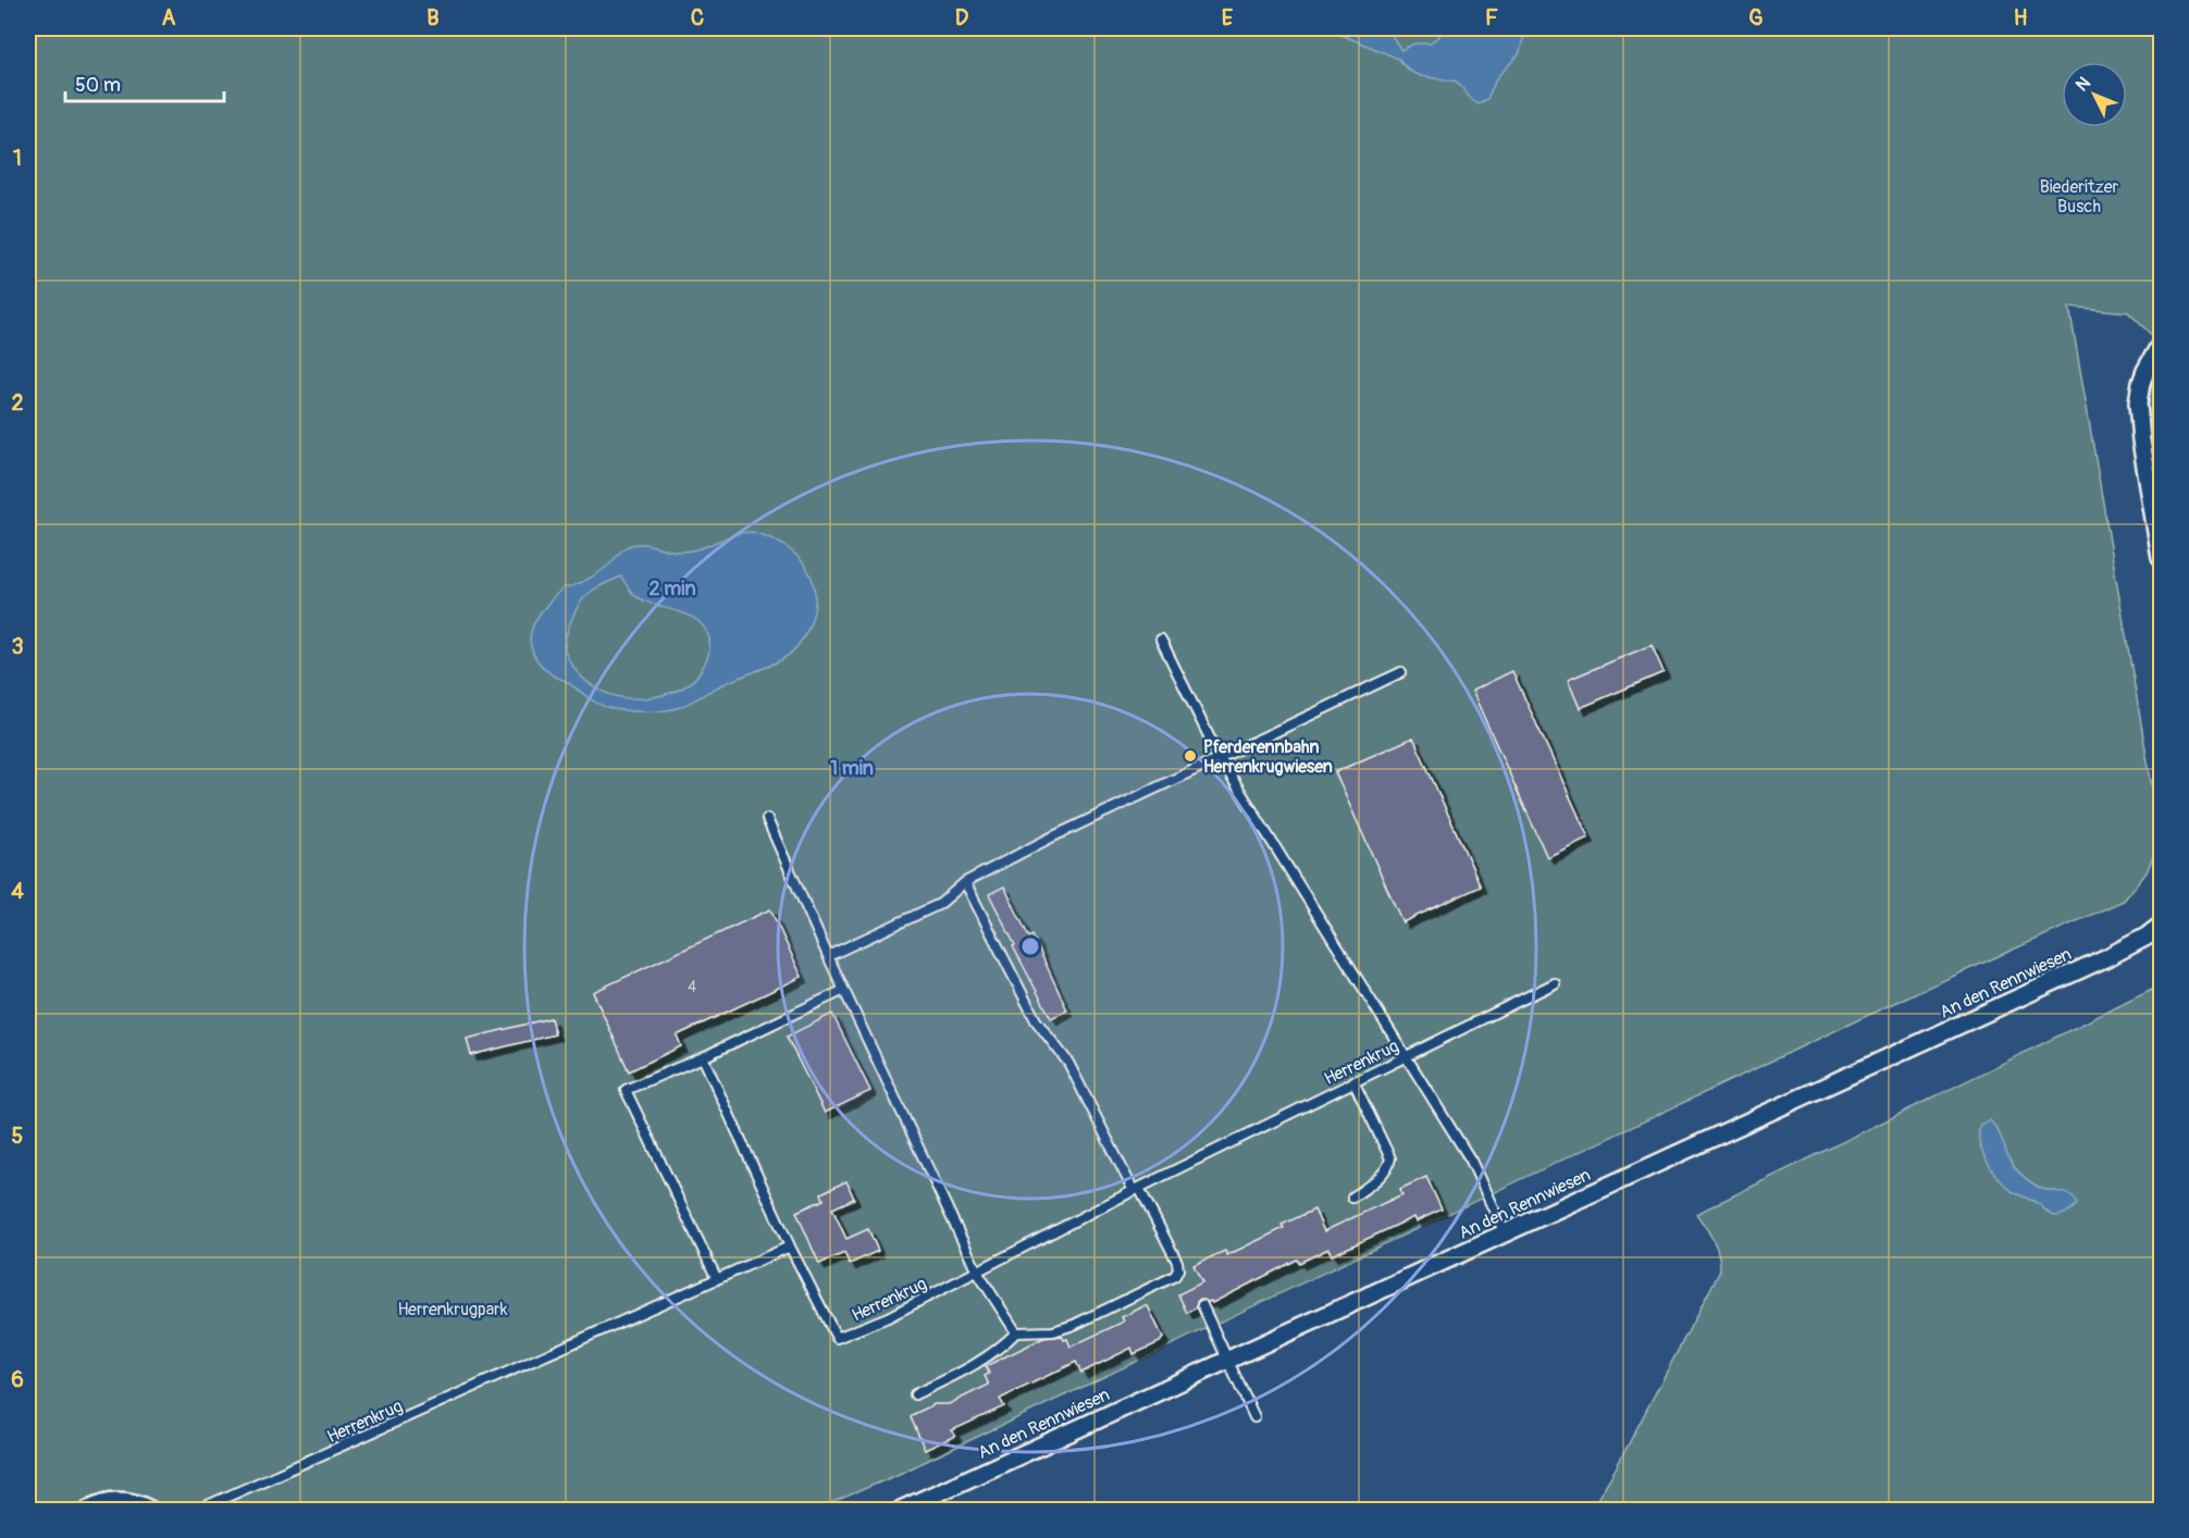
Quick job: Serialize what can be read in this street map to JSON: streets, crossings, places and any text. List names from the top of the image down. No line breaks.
{"streets":{"street":["An den Rennwiesen"],"lane":["Herrenkrug"]},"parks":["Biederitzer Busch","Herrenkrugpark"],"places":["Pferderennbahn Herrenkrugwiesen"],"house_numbers":["4"],"scale_bar":"50 m","north":"top left","grid":{"columns":["A","B","C","D","E","F","G","H"],"rows":["1","2","3","4","5","6"]},"rings":["2 min","1 min"]}
